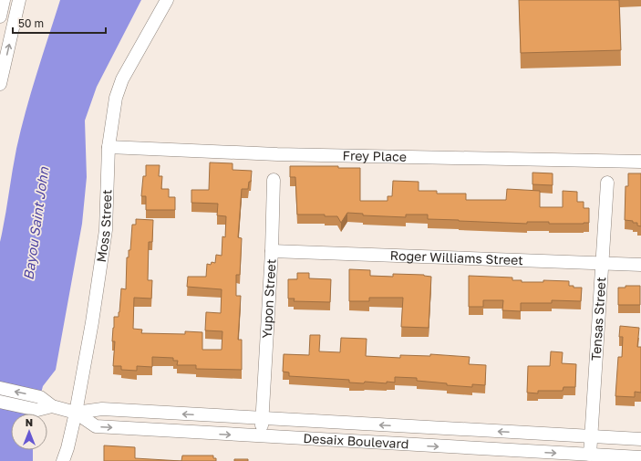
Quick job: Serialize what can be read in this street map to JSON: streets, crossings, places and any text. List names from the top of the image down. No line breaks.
{"streets":{"street":["Frey Place","Moss Street","Roger Williams Street","Yupon Street","Tensas Street","Desaix Boulevard"]},"crossings":[["Frey Place","Moss Street"],["Moss Street","Desaix Boulevard"],["Roger Williams Street","Yupon Street"],["Roger Williams Street","Tensas Street"],["Yupon Street","Desaix Boulevard"],["Tensas Street","Desaix Boulevard"]],"water":["Bayou Saint John"],"scale_bar":"50 m","north":"top"}
